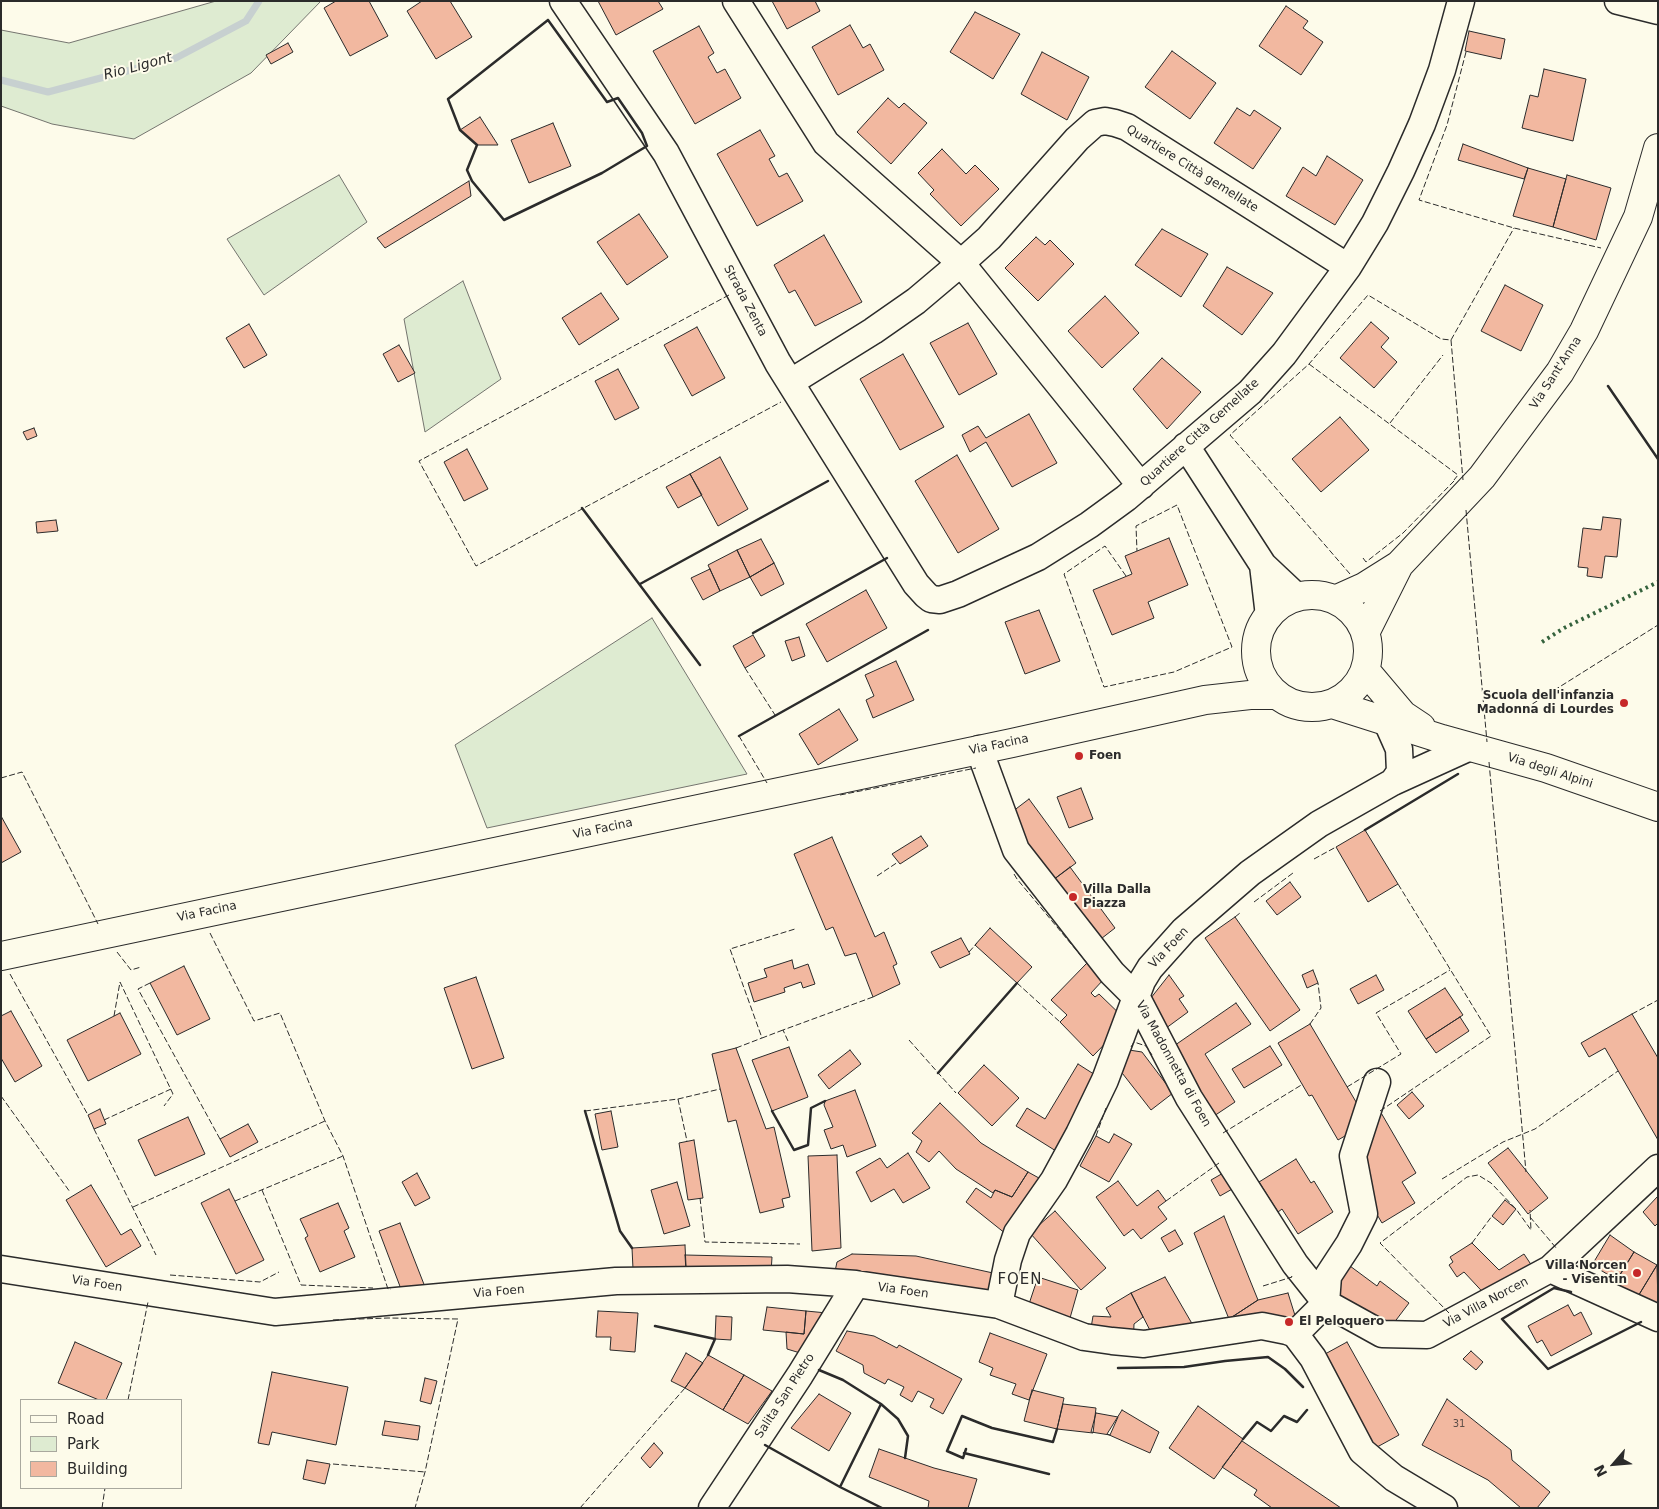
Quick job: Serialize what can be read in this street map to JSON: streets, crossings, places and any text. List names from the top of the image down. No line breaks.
{"streets":{"main road":["Via Sant'Anna","Via Facina","Via degli Alpini"],"street":["Quartiere Città gemellate","Strada Zenta","Quartiere Città Gemellate","Via Foen","Via Madonnetta di Foen","Via Villa Norcen","Salita San Pietro"]},"crossings":[["Quartiere Città gemellate","Strada Zenta"],["Quartiere Città gemellate","Quartiere Città Gemellate"],["Strada Zenta","Quartiere Città Gemellate"],["Via Sant'Anna","Via Facina"],["Via Sant'Anna","Via degli Alpini"],["Via Facina","Via degli Alpini"],["Via Facina","Via Madonnetta di Foen"],["Via degli Alpini","Via Foen"],["Via Foen","Via Madonnetta di Foen"],["Via Foen","Salita San Pietro"],["Via Madonnetta di Foen","Via Villa Norcen"]],"districts":["FOEN"],"water":["Rio Ligont"],"places":["Scuola dell'infanzia Madonna di Lourdes","Foen","Villa Dalla Piazza","Villa Norcen - Visentin","El Peloquero"],"house_numbers":["31"],"legend":["Road","Park","Building"],"north":"bottom left"}
